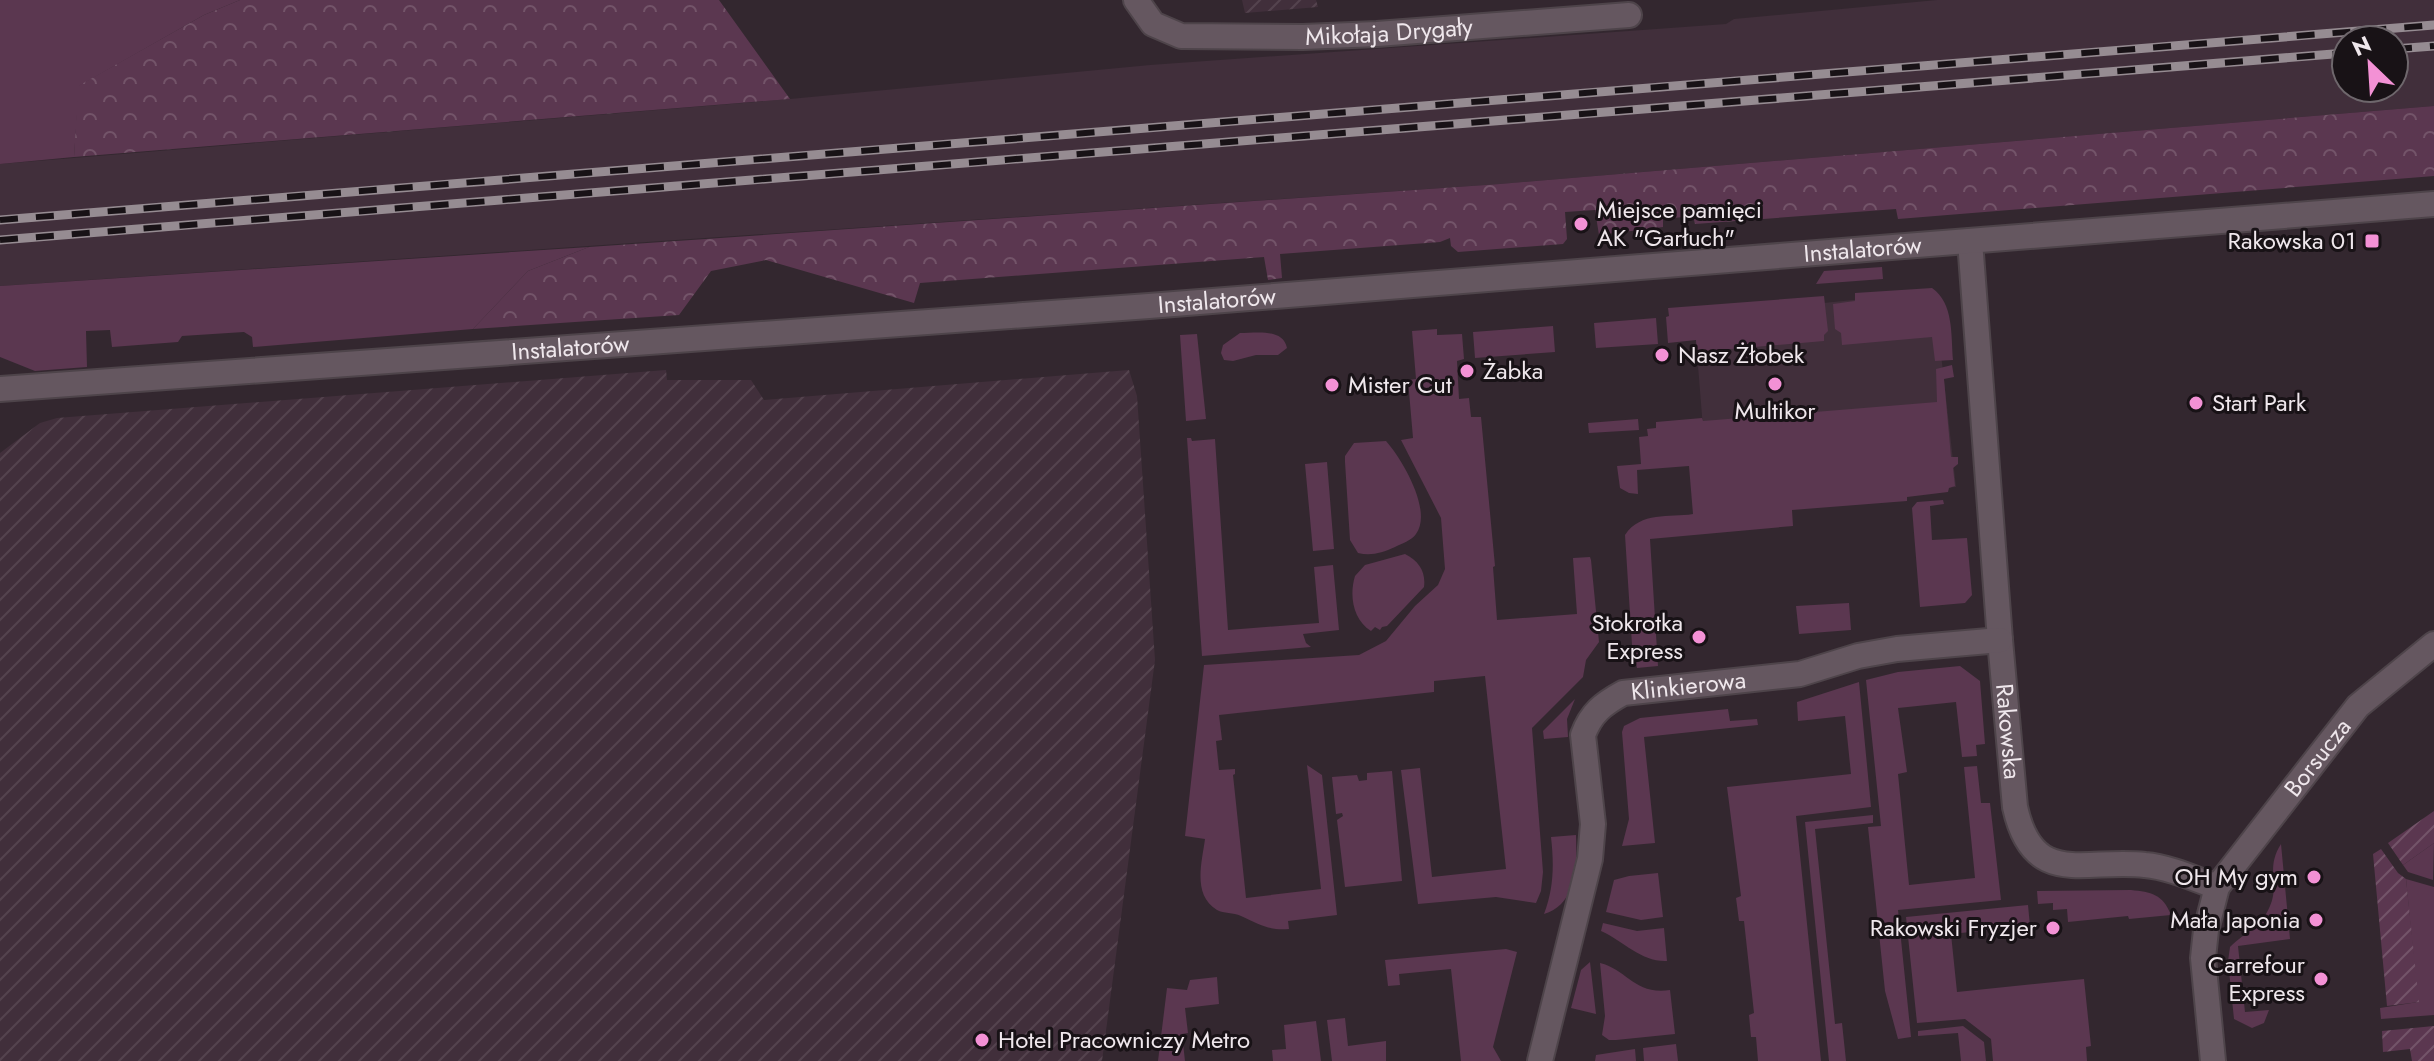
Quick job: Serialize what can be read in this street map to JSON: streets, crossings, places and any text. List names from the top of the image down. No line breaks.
{"streets":{"street":["Mikołaja Drygały","Instalatorów","Klinkierowa","Rakowska","Borsucza"]},"crossings":[["Instalatorów","Rakowska"],["Klinkierowa","Rakowska"],["Rakowska","Borsucza"]],"places":{"other":["Miejsce pamięci AK \"Garłuch\"","Nasz Żłobek","Żabka","Multikor","Mister Cut","Start Park","Stokrotka Express","OH My gym","Mała Japonia","Rakowski Fryzjer","Carrefour Express","Hotel Pracowniczy Metro"],"transit":["Rakowska 01"]},"north":"top left"}
